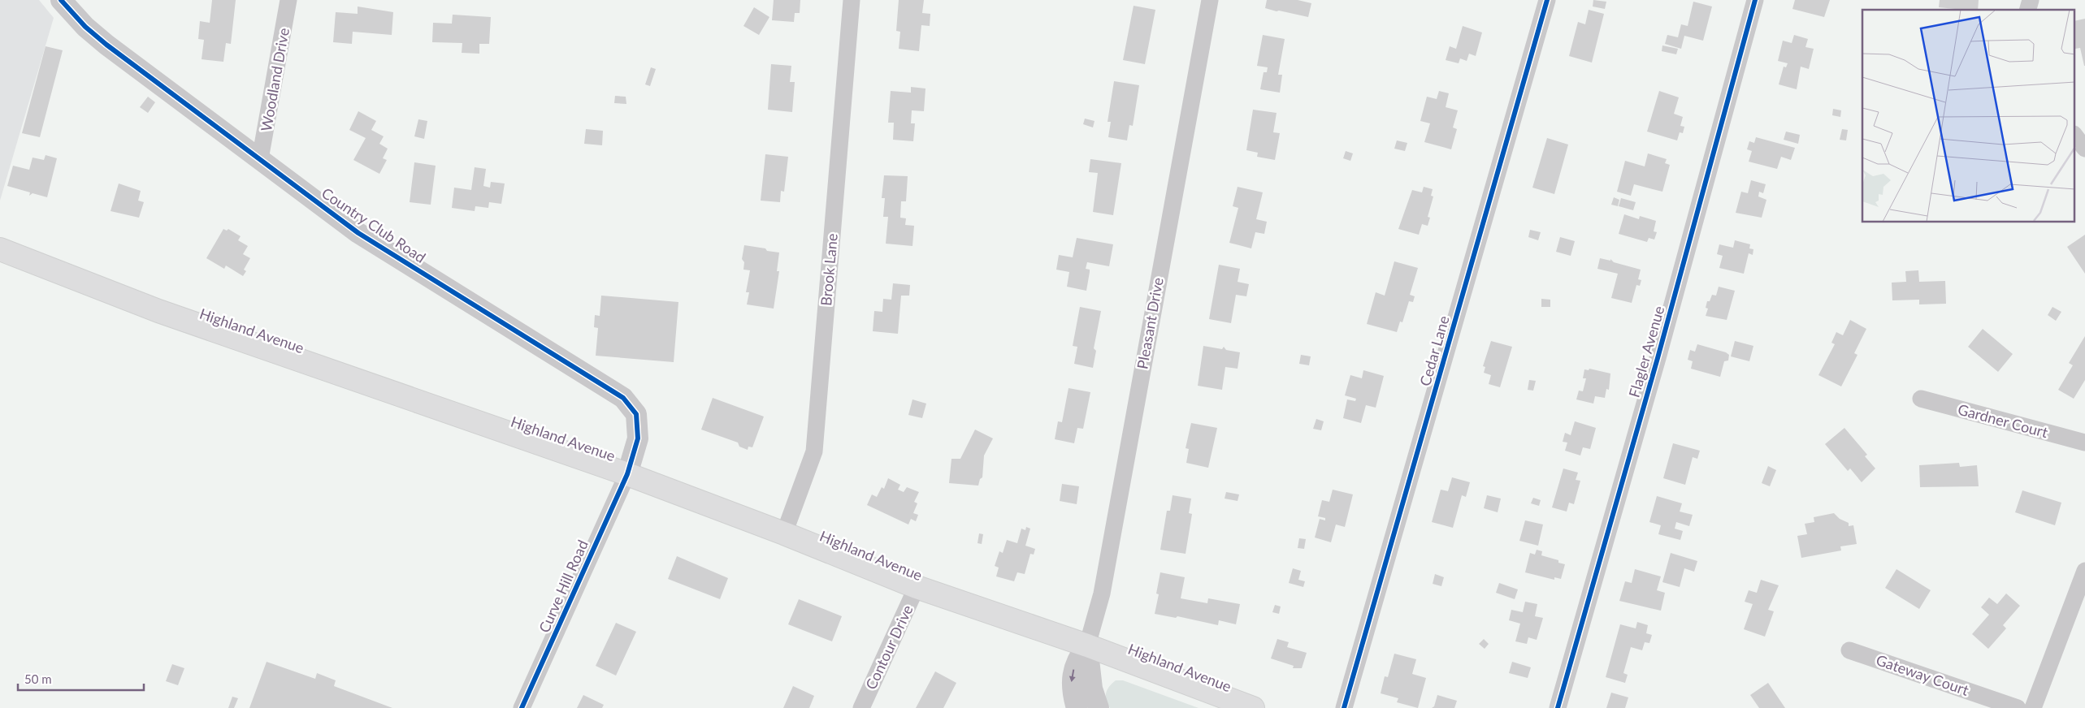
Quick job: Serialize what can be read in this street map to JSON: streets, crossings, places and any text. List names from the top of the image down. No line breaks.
{"streets":{"highway":["Highland Avenue"],"street":["Woodland Drive","Country Club Road","Brook Lane","Pleasant Drive","Cedar Lane","Flagler Avenue","Gardner Court","Curve Hill Road","Contour Drive","Gateway Court"]},"crossings":[["Woodland Drive","Country Club Road"],["Country Club Road","Highland Avenue"],["Country Club Road","Curve Hill Road"],["Brook Lane","Highland Avenue"],["Pleasant Drive","Highland Avenue"],["Highland Avenue","Curve Hill Road"],["Highland Avenue","Contour Drive"]],"scale_bar":"50 m"}
